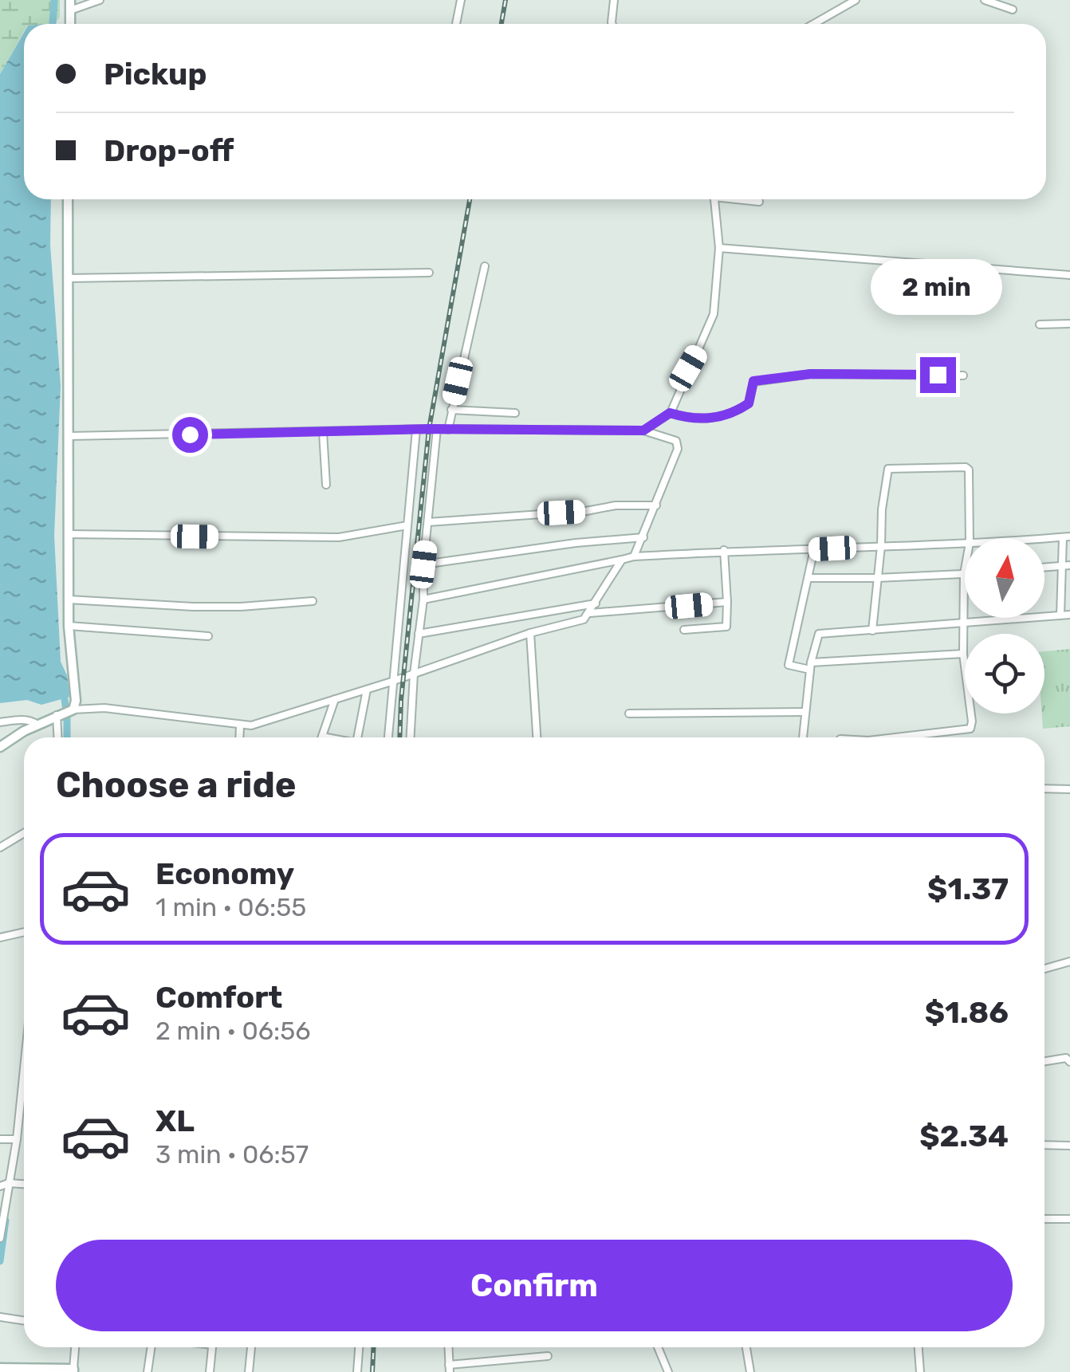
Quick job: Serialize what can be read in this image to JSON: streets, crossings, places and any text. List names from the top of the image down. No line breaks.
{"north":"top","page":{"banner":["Pickup","Drop-off"],"bubble":"2 min","heading":"Choose a ride","list":[{"name":"Economy","note":"1 min · 06:55","value":"$1.37"},{"name":"Comfort","note":"2 min · 06:56","value":"$1.86"},{"name":"XL","note":"3 min · 06:57","value":"$2.34"}],"buttons":"Confirm"}}
